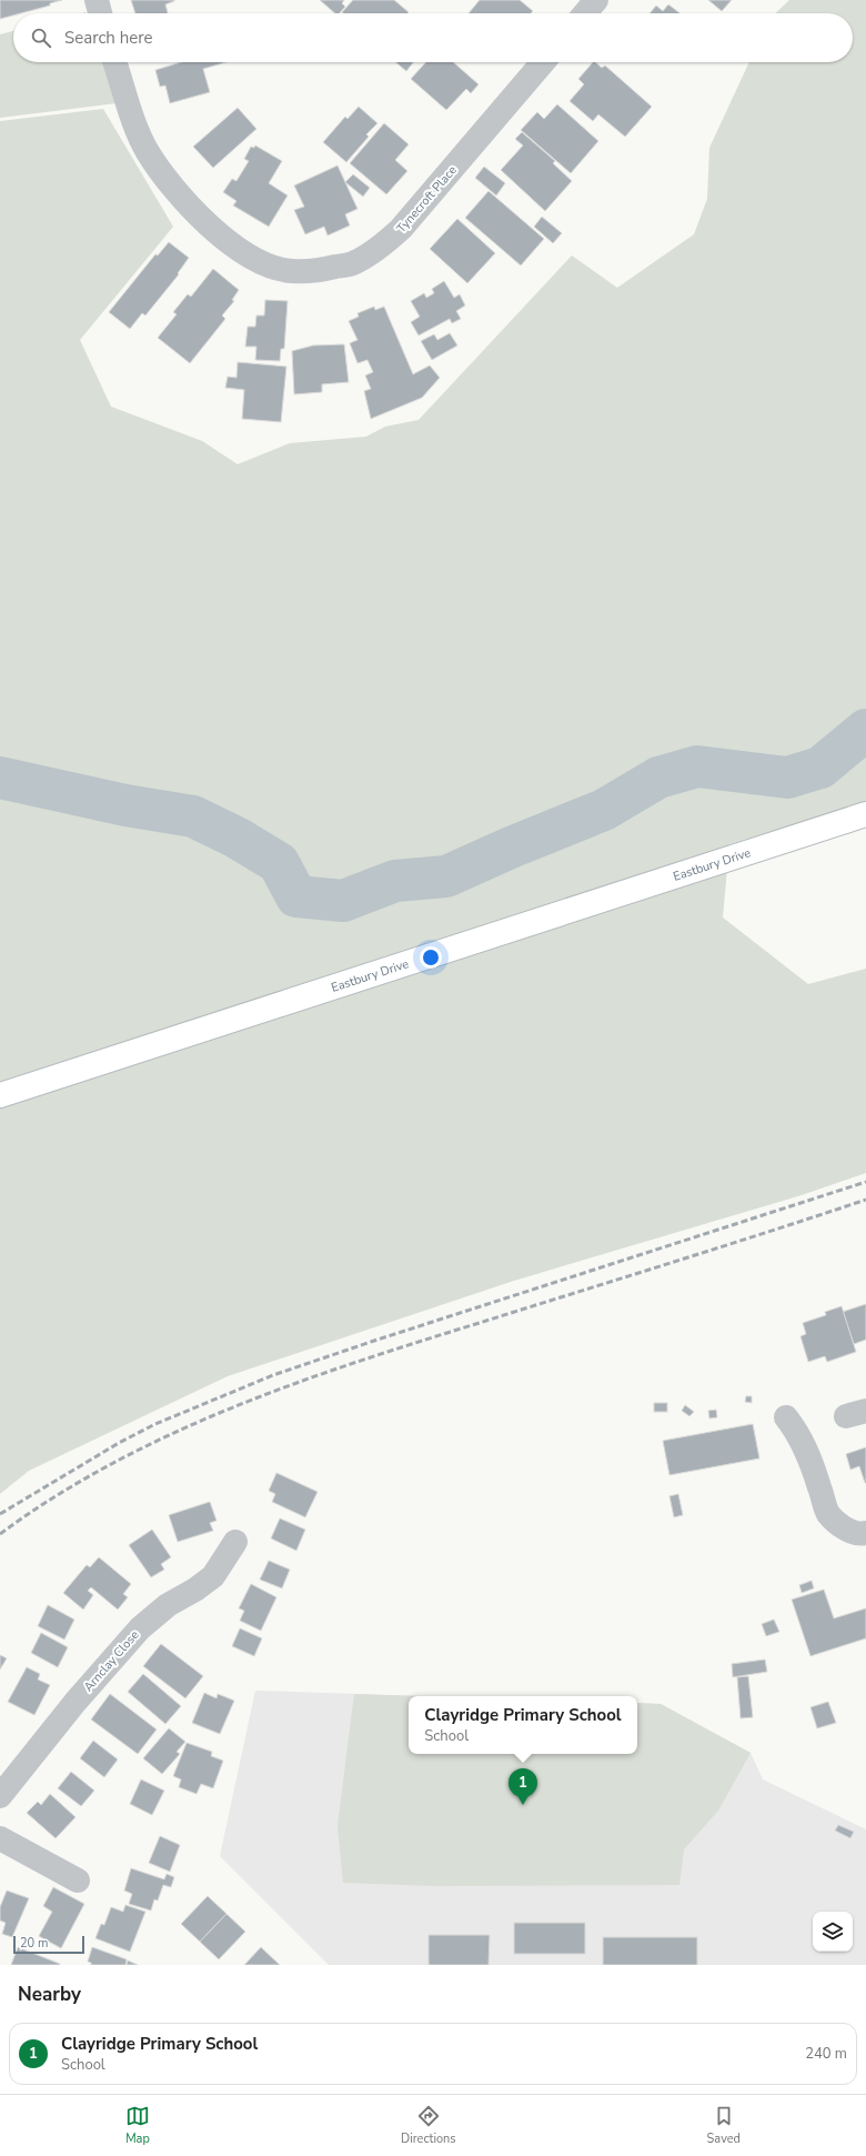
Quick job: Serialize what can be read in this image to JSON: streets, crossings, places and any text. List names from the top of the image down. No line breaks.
{"streets":{"street":["Tynecroft Place","Eastbury Drive","Arnclay Close"]},"scale_bar":"20 m","page":{"search":"Search here","popup":["Clayridge Primary School","School"],"pins":"1","scale":"20 m","heading":"Nearby","list":[{"mark":"1","name":"Clayridge Primary School","note":"School","value":"240 m"}],"nav":["Map","Directions","Saved"]}}
